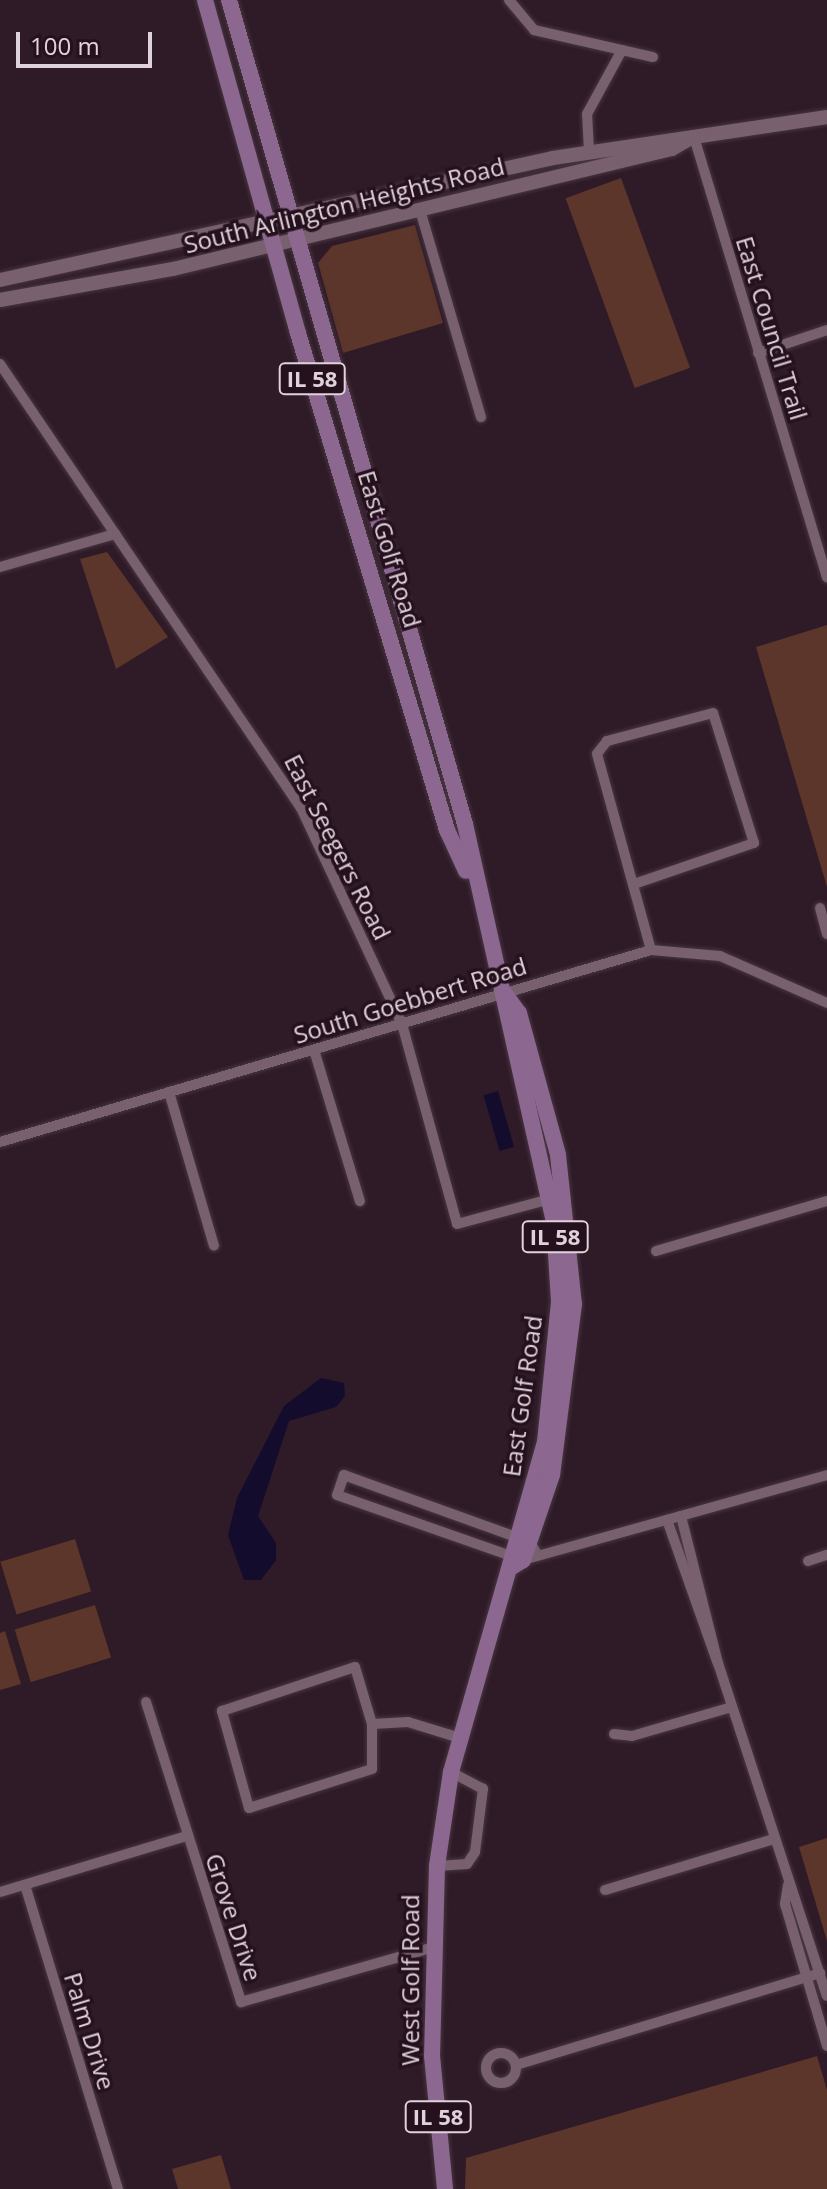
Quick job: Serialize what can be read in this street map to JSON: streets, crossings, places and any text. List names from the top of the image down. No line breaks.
{"streets":{"main road":["South Arlington Heights Road","IL 58","East Golf Road","West Golf Road"],"street":["East Council Trail","East Seegers Road","South Goebbert Road","Grove Drive","Palm Drive"]},"crossings":[["South Arlington Heights Road","East Council Trail"],["South Arlington Heights Road","IL 58"],["South Arlington Heights Road","East Golf Road"],["IL 58","East Golf Road"],["East Golf Road","East Seegers Road"],["East Golf Road","South Goebbert Road"],["East Golf Road","West Golf Road"],["East Seegers Road","South Goebbert Road"],["Grove Drive","West Golf Road"]],"scale_bar":"100 m"}
